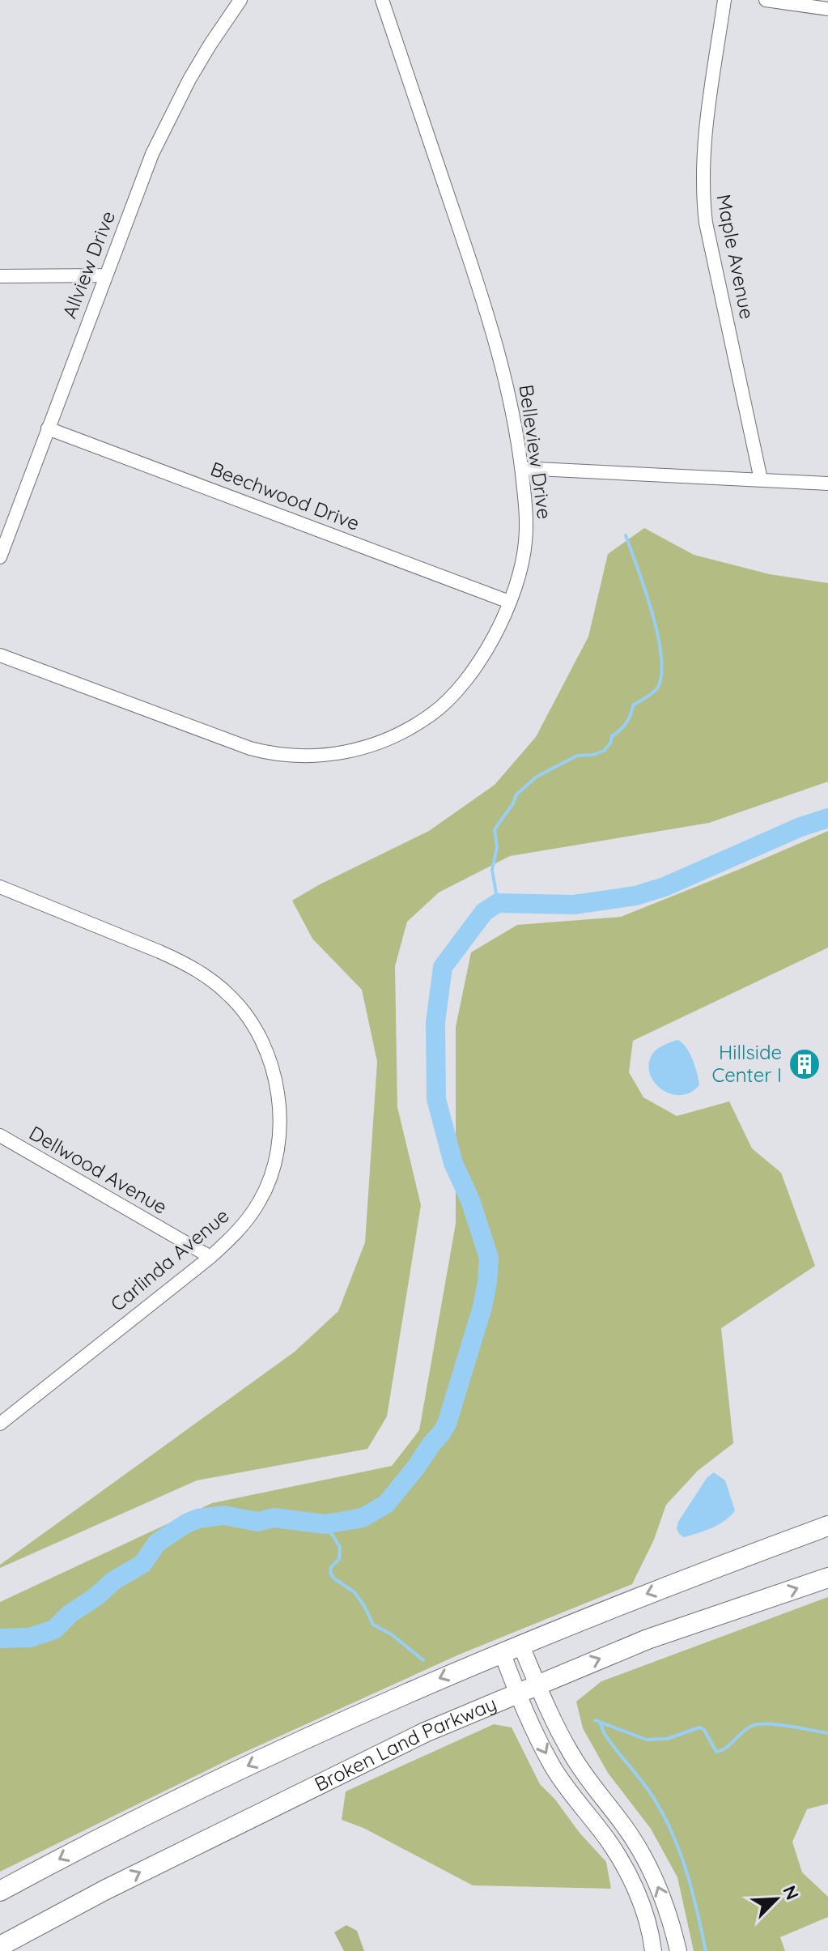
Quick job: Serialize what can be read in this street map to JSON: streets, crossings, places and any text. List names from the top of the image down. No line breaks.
{"streets":{"main road":["Broken Land Parkway"],"street":["Maple Avenue","Allview Drive","Belleview Drive","Beechwood Drive","Dellwood Avenue","Carlinda Avenue"]},"crossings":[["Allview Drive","Beechwood Drive"],["Belleview Drive","Beechwood Drive"],["Dellwood Avenue","Carlinda Avenue"]],"places":{"building":["Hillside Center I"]},"north":"top right"}
